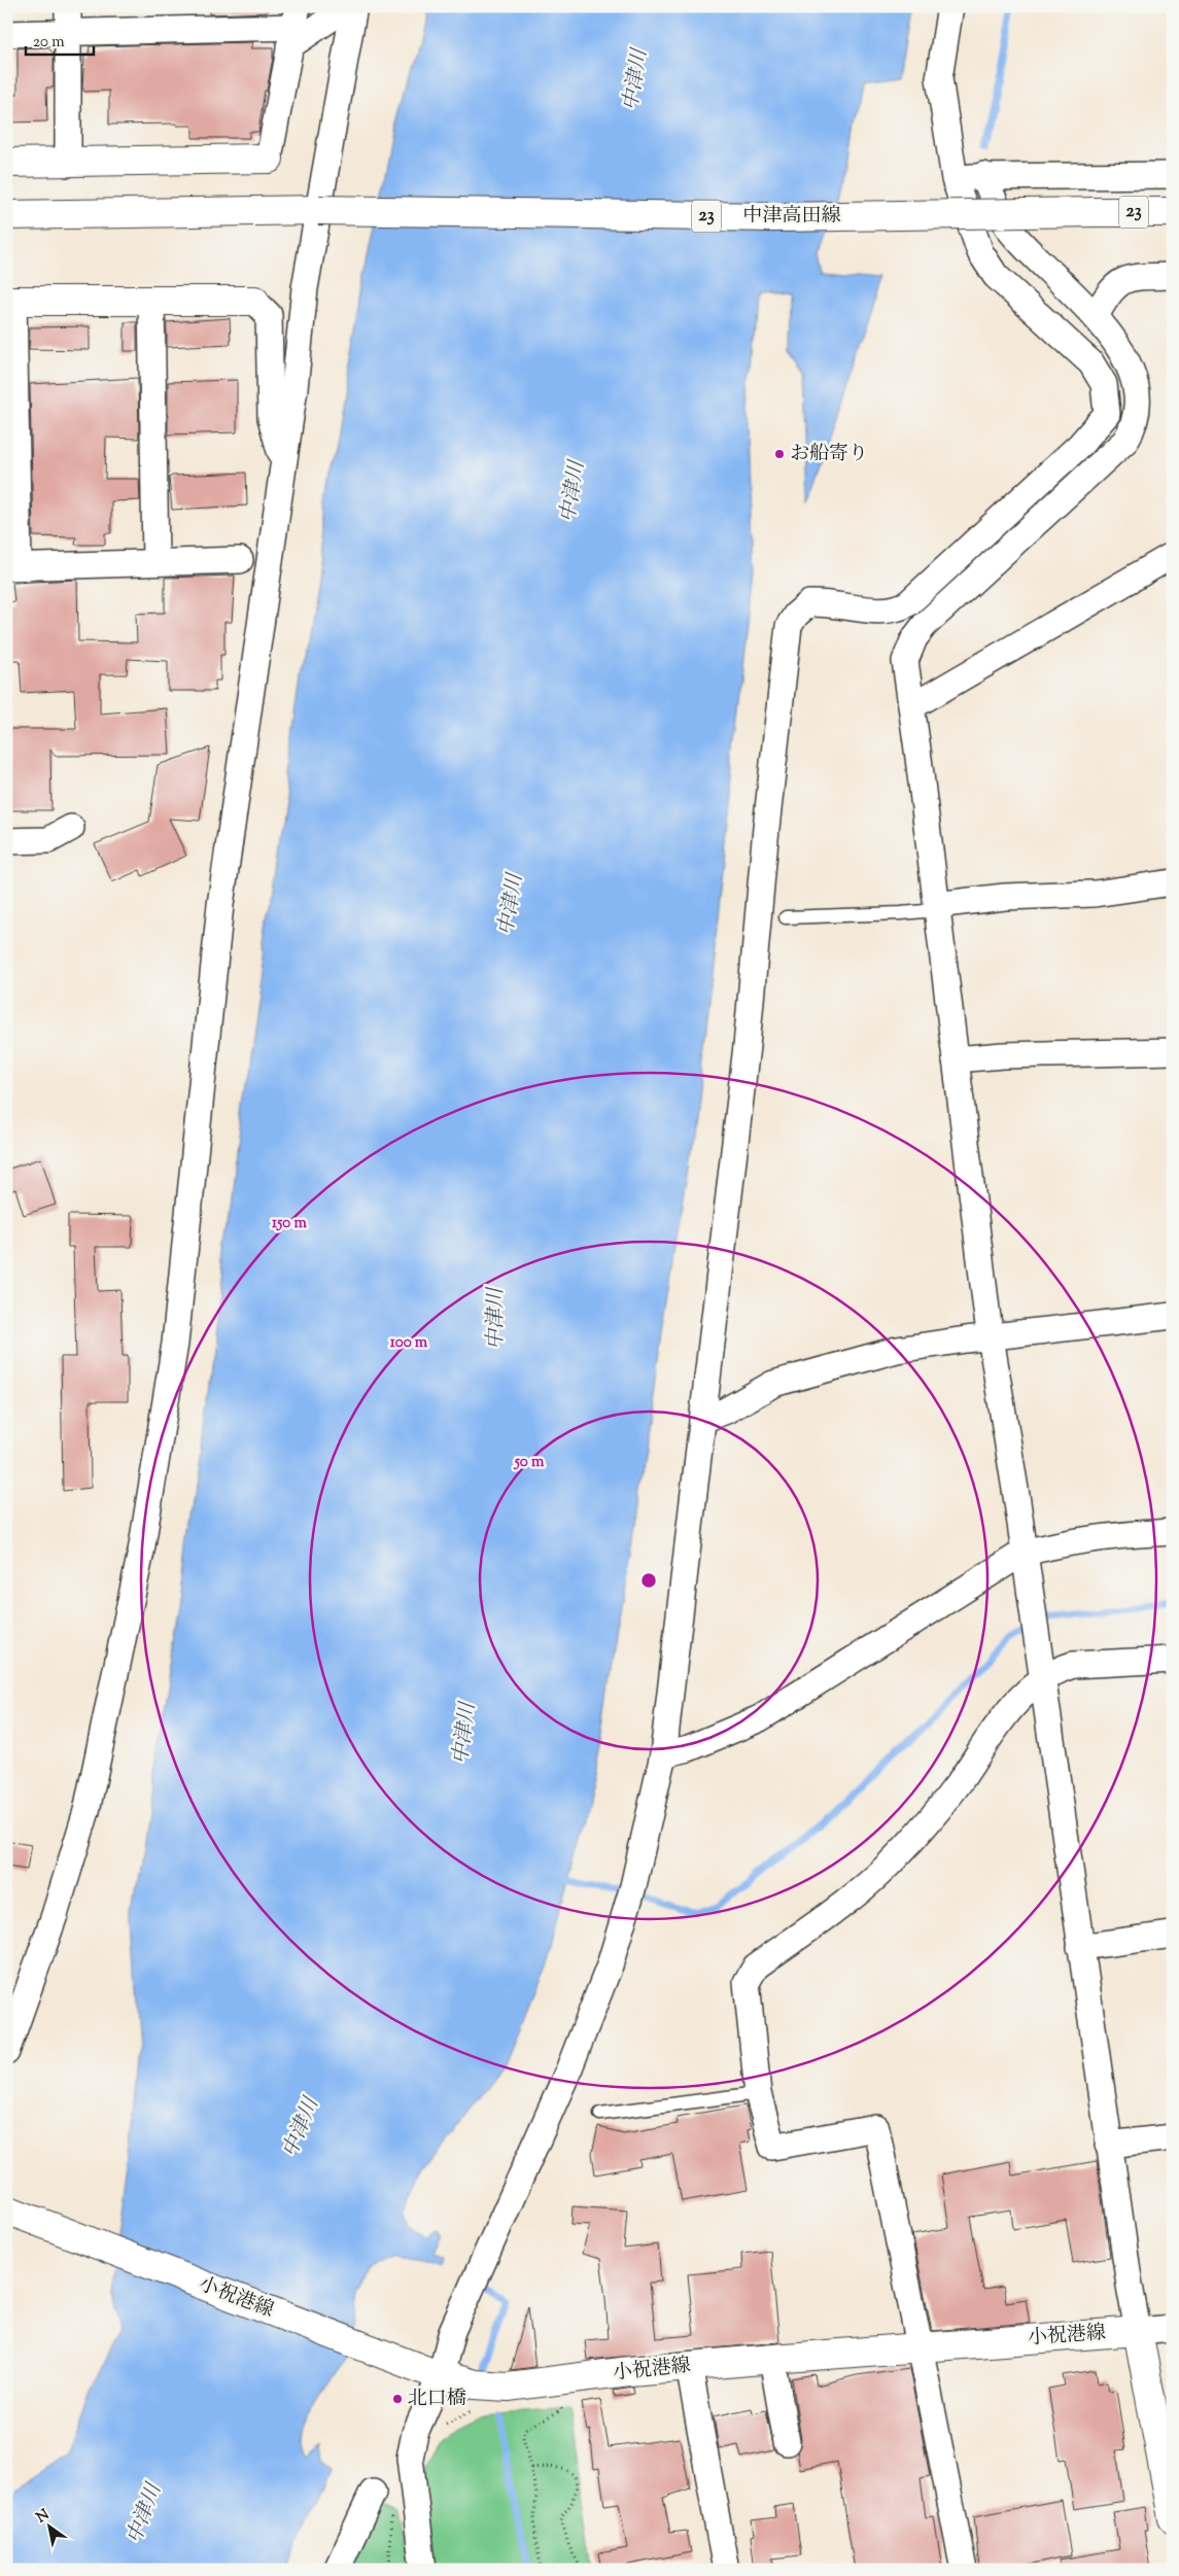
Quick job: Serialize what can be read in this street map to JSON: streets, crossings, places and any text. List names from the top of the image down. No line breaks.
{"streets":{"main road":["23","中津高田線","小祝港線"]},"water":["中津川"],"places":["お船寄り","北口橋"],"scale_bar":"20 m","north":"top left","rings":["150 m","100 m","50 m"]}
